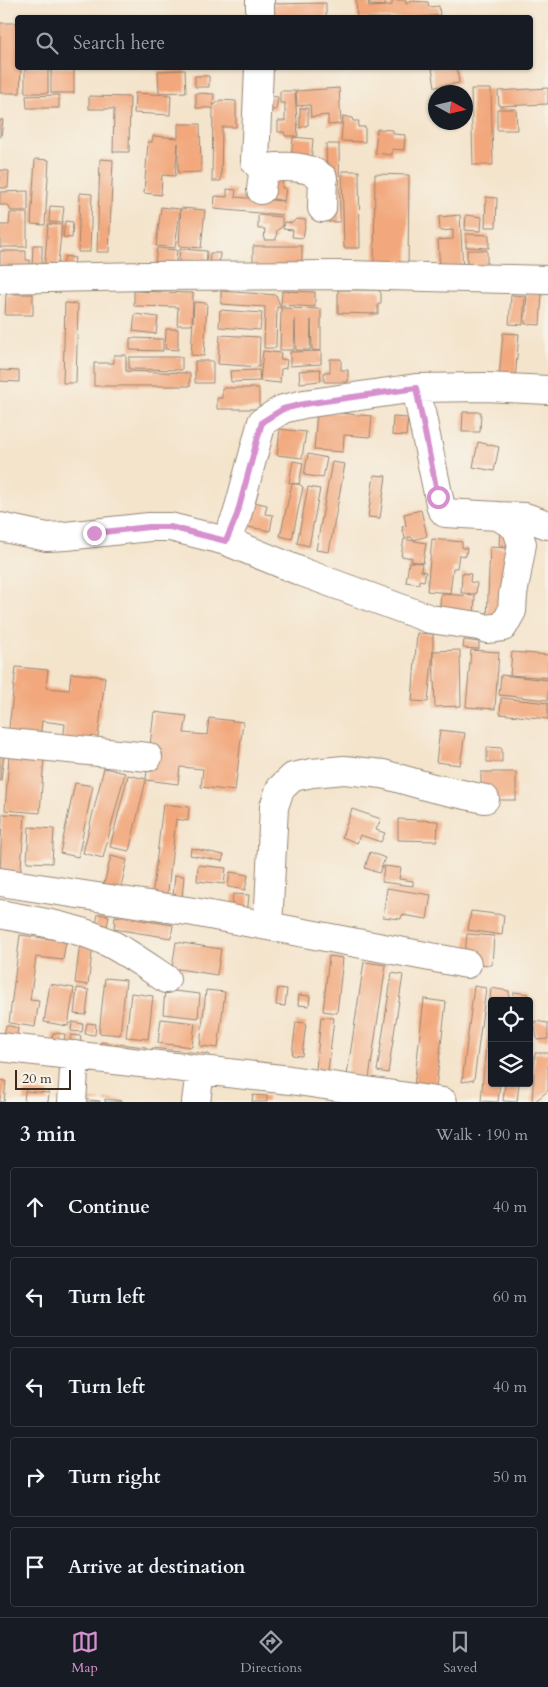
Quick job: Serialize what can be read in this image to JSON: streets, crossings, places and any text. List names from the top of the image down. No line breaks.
{"scale_bar":"20 m","north":"right","page":{"search":"Search here","scale":"20 m","heading":["3 min","Walk · 190 m"],"list":[["Continue","40 m"],["Turn left","60 m"],["Turn left","40 m"],["Turn right","50 m"],"Arrive at destination"],"nav":["Map","Directions","Saved"]}}
